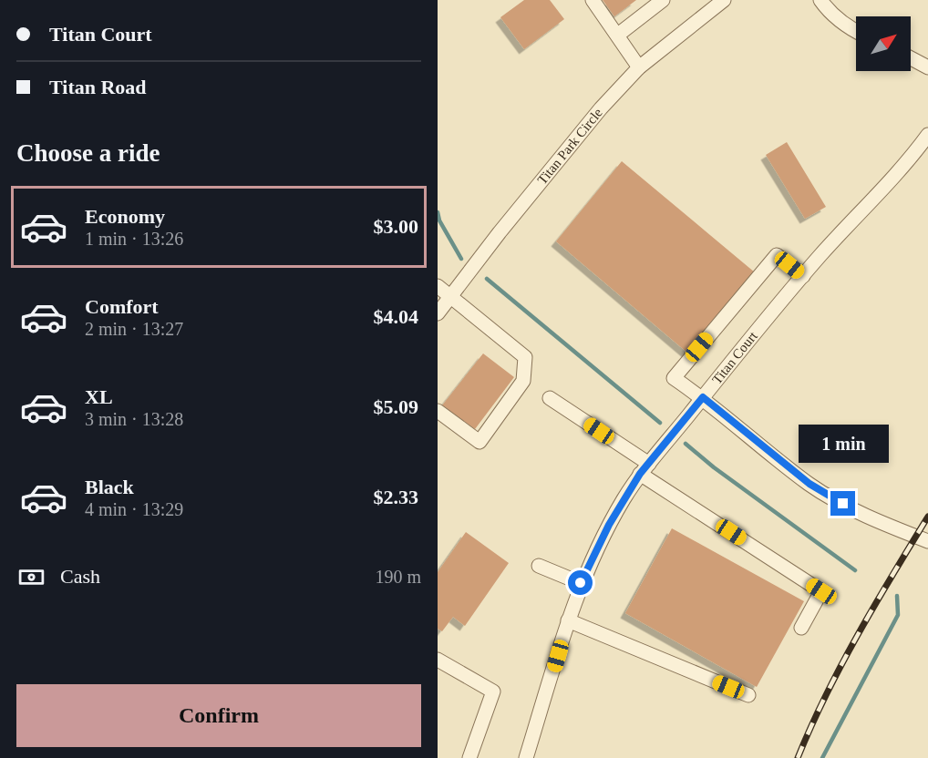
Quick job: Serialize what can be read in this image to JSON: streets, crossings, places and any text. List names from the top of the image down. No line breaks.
{"streets":{"street":["Titan Park Circle","Titan Court"]},"north":"top right","page":{"banner":["Titan Court","Titan Road"],"heading":"Choose a ride","list":[{"name":"Economy","note":"1 min · 13:26","value":"$3.00"},{"name":"Comfort","note":"2 min · 13:27","value":"$4.04"},{"name":"XL","note":"3 min · 13:28","value":"$5.09"},{"name":"Black","note":"4 min · 13:29","value":"$2.33"}],"bubble":"1 min","pay":["Cash","190 m"],"buttons":"Confirm"}}
